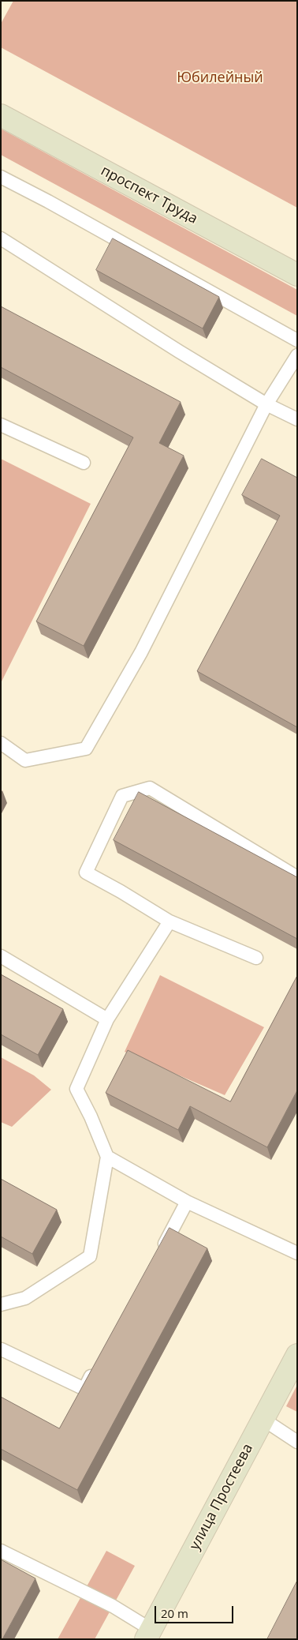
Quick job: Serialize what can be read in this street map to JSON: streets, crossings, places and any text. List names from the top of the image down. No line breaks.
{"streets":{"street":["проспект Труда","улица Простеева"]},"parks":["Юбилейный"],"scale_bar":"20 m"}
